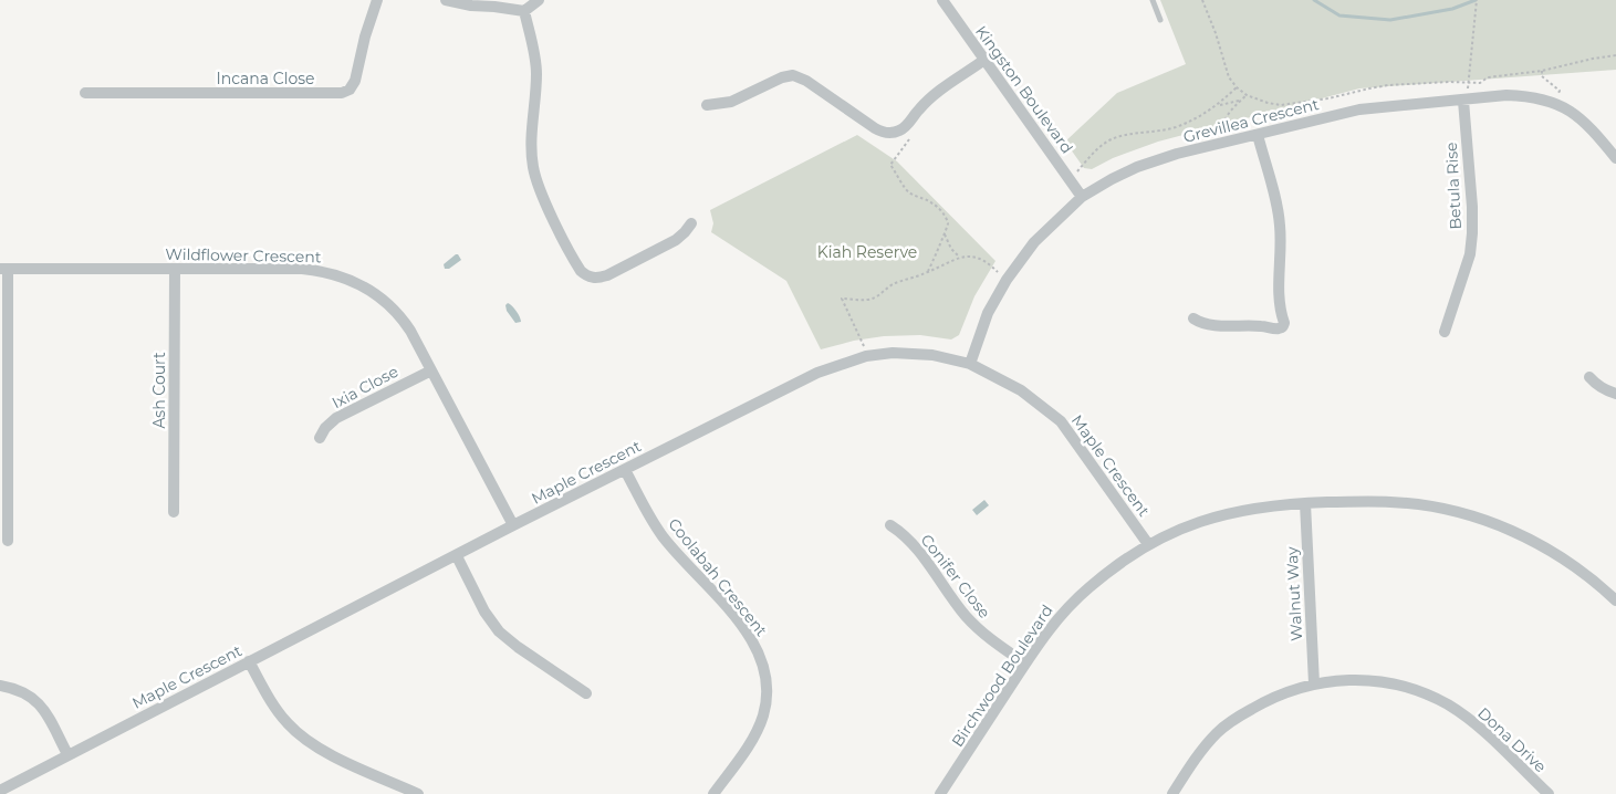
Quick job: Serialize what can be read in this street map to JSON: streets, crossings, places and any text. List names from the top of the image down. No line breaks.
{"streets":{"street":["Incana Close","Kingston Boulevard","Grevillea Crescent","Betula Rise","Wildflower Crescent","Ixia Close","Ash Court","Maple Crescent","Conifer Close","Coolabah Crescent","Walnut Way","Birchwood Boulevard","Dona Drive"]},"crossings":[["Kingston Boulevard","Grevillea Crescent"],["Grevillea Crescent","Betula Rise"],["Grevillea Crescent","Maple Crescent"],["Wildflower Crescent","Ixia Close"],["Wildflower Crescent","Ash Court"],["Wildflower Crescent","Maple Crescent"],["Maple Crescent","Coolabah Crescent"],["Maple Crescent","Birchwood Boulevard"],["Conifer Close","Birchwood Boulevard"],["Walnut Way","Birchwood Boulevard"],["Walnut Way","Dona Drive"]],"parks":["Kiah Reserve"]}
